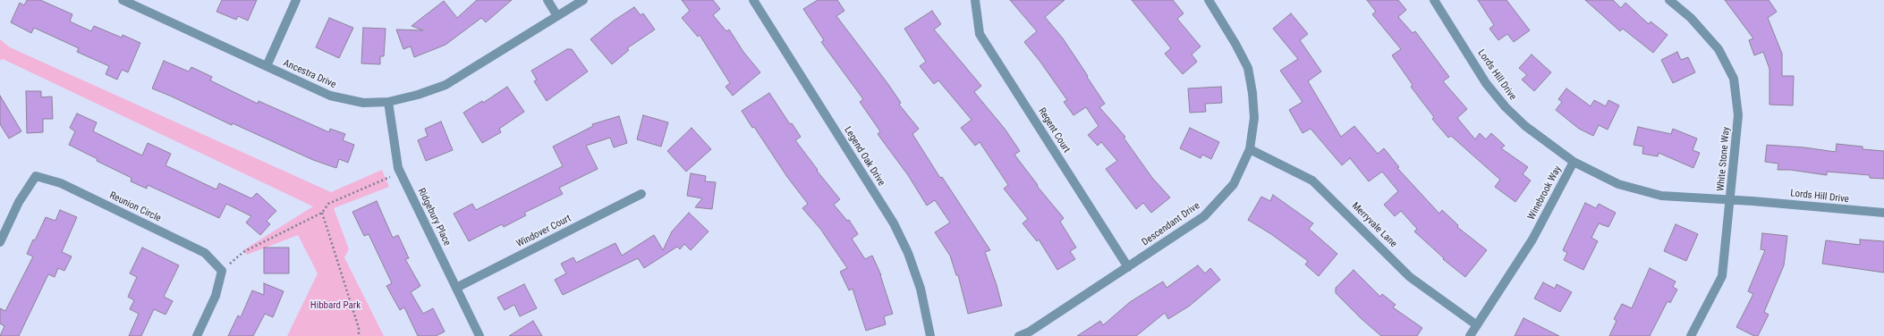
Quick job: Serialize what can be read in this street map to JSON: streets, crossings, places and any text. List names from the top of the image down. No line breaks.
{"streets":{"street":["Ancestra Drive","Lords Hill Drive","Regent Court","Legend Oak Drive","White Stone Way","Winebrook Way","Reunion Circle","Ridgebury Place","Descendant Drive","Merryvale Lane","Windover Court"]},"crossings":[["Ancestra Drive","Ridgebury Place"],["Lords Hill Drive","Winebrook Way"],["Regent Court","Descendant Drive"],["White Stone Way","Winebrook Way"],["Winebrook Way","Merryvale Lane"],["Ridgebury Place","Windover Court"],["Descendant Drive","Merryvale Lane"]],"parks":["Hibbard Park"]}
